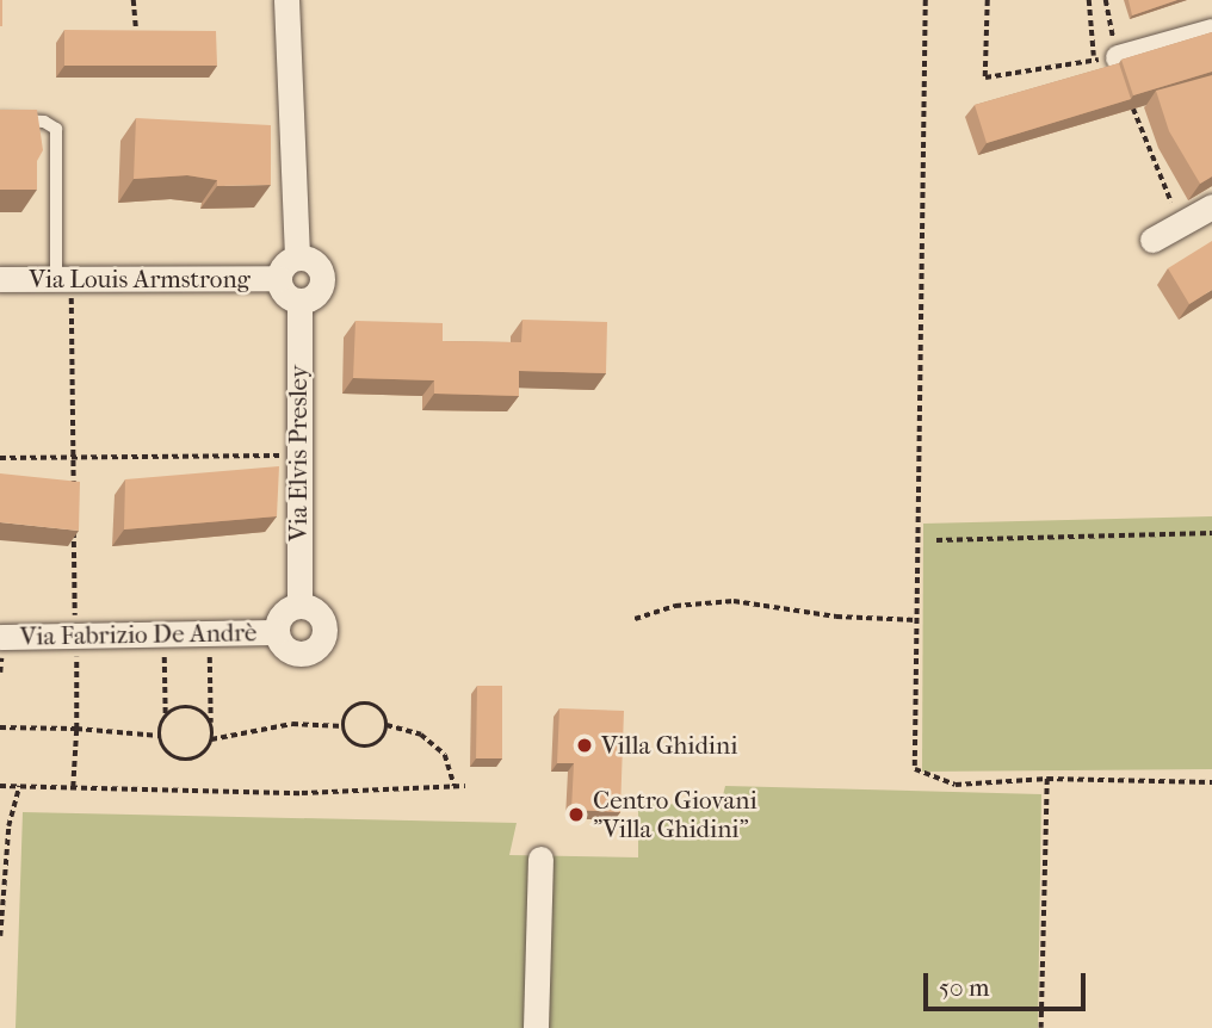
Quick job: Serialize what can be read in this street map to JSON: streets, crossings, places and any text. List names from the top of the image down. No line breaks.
{"streets":{"street":["Via Louis Armstrong","Via Elvis Presley","Via Fabrizio De Andrè"]},"crossings":[["Via Louis Armstrong","Via Elvis Presley"],["Via Elvis Presley","Via Fabrizio De Andrè"]],"places":["Villa Ghidini","Centro Giovani \"Villa Ghidini\""],"scale_bar":"50 m"}
